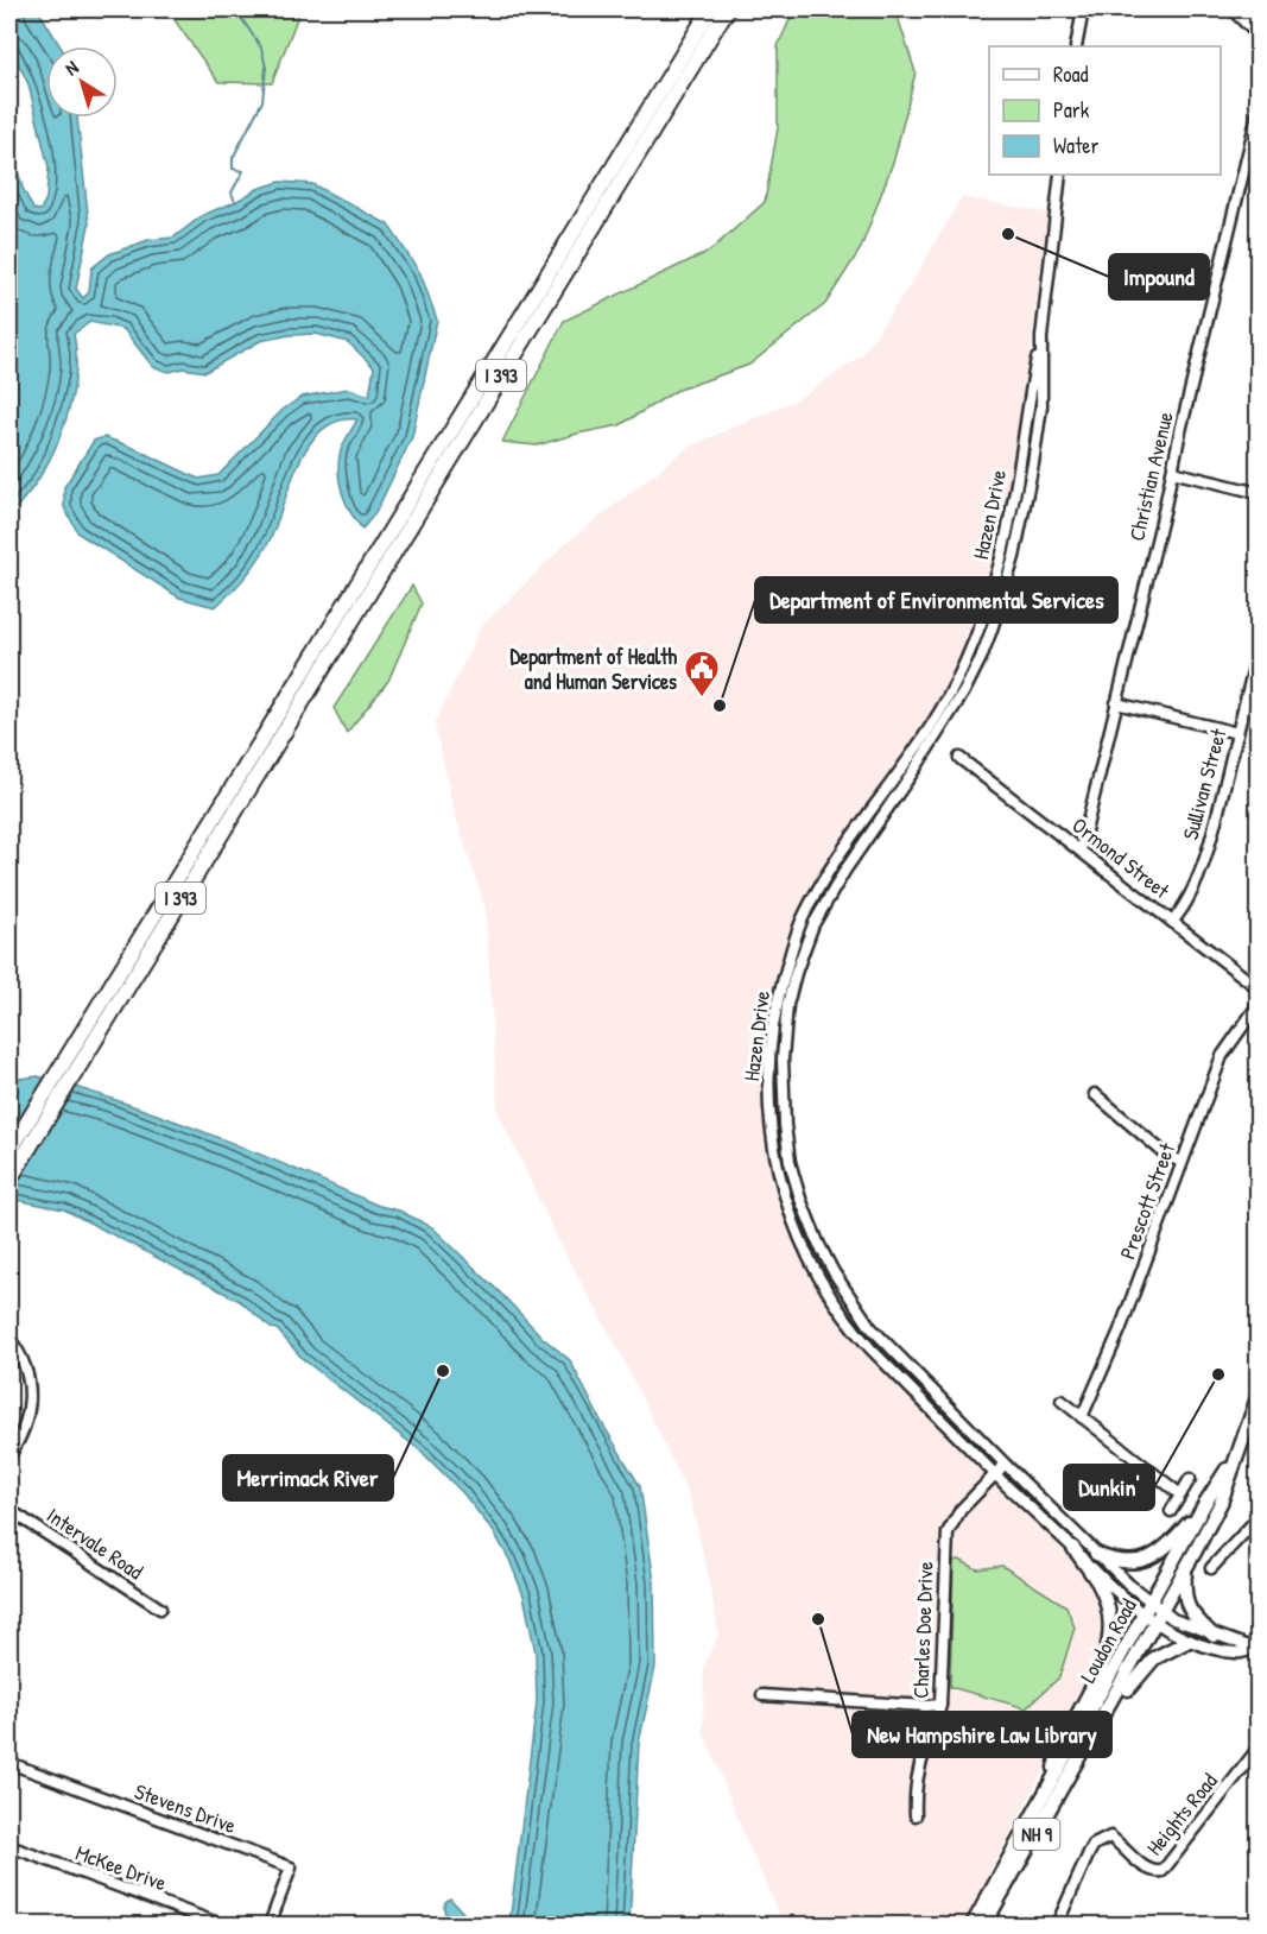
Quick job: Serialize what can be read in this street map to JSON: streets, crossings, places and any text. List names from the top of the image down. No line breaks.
{"streets":{"highway":["I 393"],"main road":["Loudon Road","NH 9"],"street":["Christian Avenue","Hazen Drive","Sullivan Street","Ormond Street","Prescott Street","Intervale Road","Charles Doe Drive","Stevens Drive","Heights Road","McKee Drive"]},"crossings":[["Christian Avenue","Ormond Street"],["Hazen Drive","Charles Doe Drive"],["Hazen Drive","Loudon Road"],["Sullivan Street","Ormond Street"]],"places":{"other":["Impound","Department of Environmental Services","Merrimack River","Dunkin'","New Hampshire Law Library"],"public building":["Department of Health and Human Services"]},"legend":["Road","Park","Water"],"north":"top left"}
